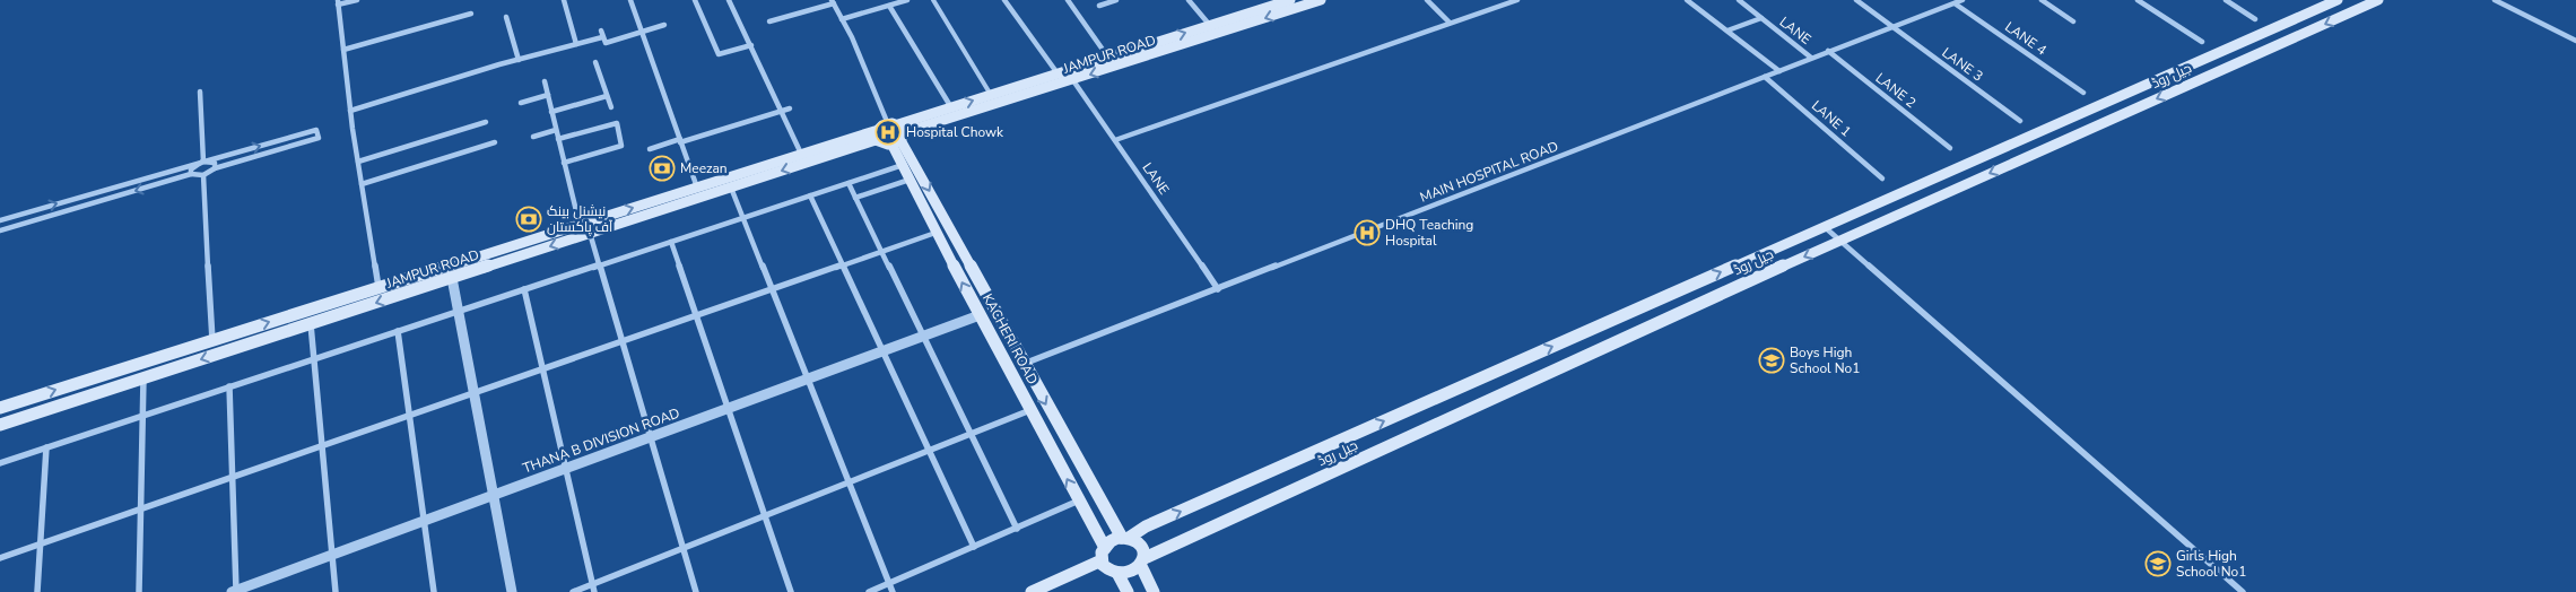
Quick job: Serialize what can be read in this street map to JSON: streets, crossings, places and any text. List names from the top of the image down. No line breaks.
{"streets":{"main road":["JAMPUR ROAD","جیل روڈ","KACHERI ROAD"],"street":["LANE","LANE 4","LANE 3","LANE 2","LANE 1","MAIN HOSPITAL ROAD","THANA B DIVISION ROAD"]},"crossings":[["LANE","JAMPUR ROAD"],["LANE","MAIN HOSPITAL ROAD"],["LANE 4","MAIN HOSPITAL ROAD"],["JAMPUR ROAD","KACHERI ROAD"],["LANE 3","MAIN HOSPITAL ROAD"],["جیل روڈ","KACHERI ROAD"],["LANE 2","MAIN HOSPITAL ROAD"],["LANE 1","MAIN HOSPITAL ROAD"],["MAIN HOSPITAL ROAD","KACHERI ROAD"],["KACHERI ROAD","THANA B DIVISION ROAD"]],"places":{"hospital":["Hospital Chowk","DHQ Teaching Hospital"],"bank":["Meezan","نیشنل بینک آف پاکستان"],"school or university":["Boys High School No1","Girls High School No1"]}}
